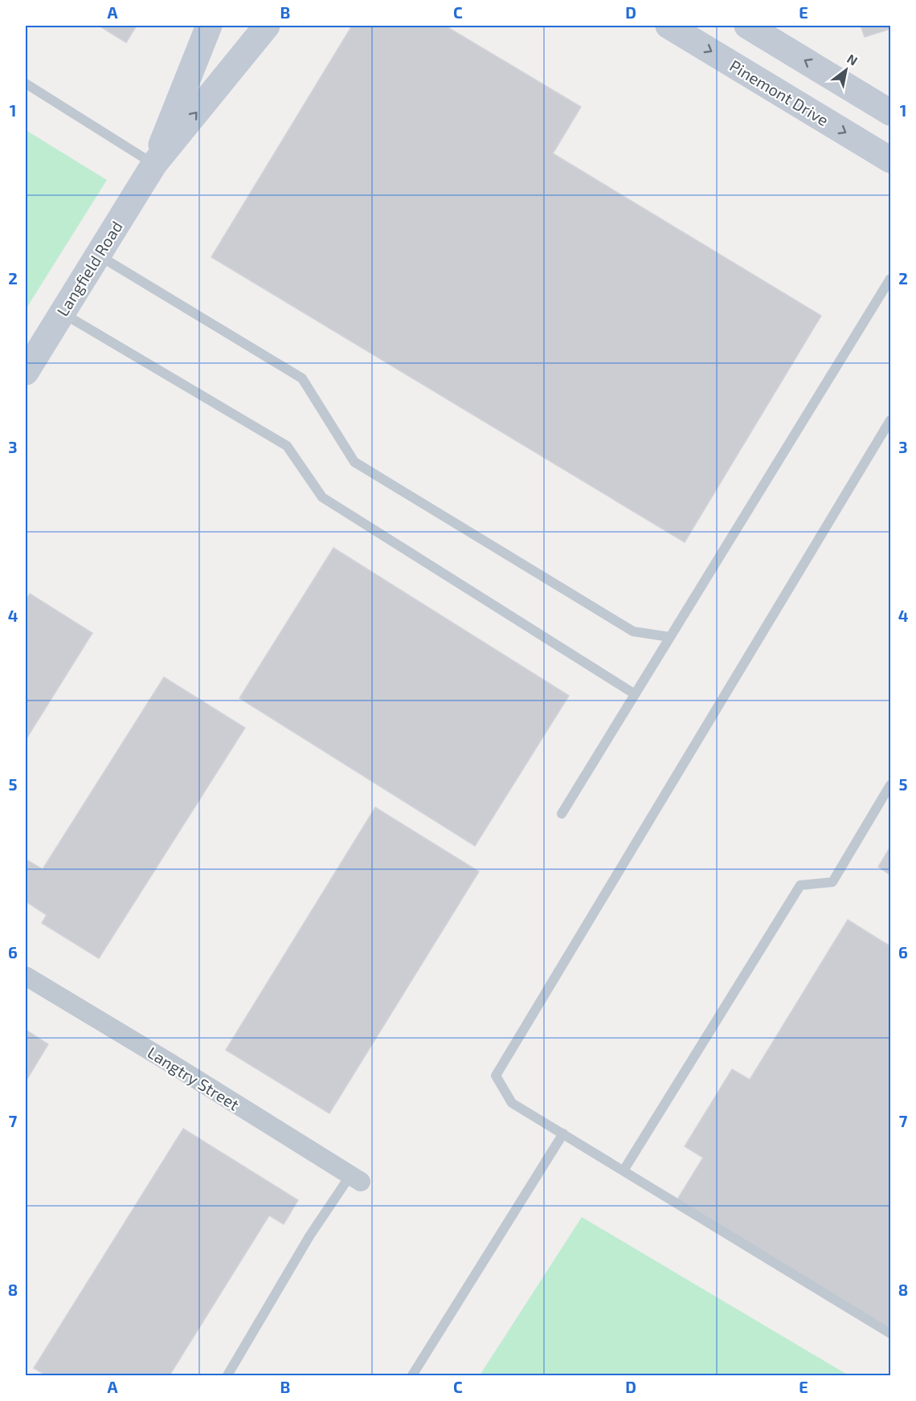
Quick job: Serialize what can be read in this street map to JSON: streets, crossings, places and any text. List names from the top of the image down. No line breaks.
{"streets":{"street":["Pinemont Drive","Langfield Road","Langtry Street"]},"north":"top right","grid":{"columns":["A","B","C","D","E"],"rows":["1","2","3","4","5","6","7","8"]}}
